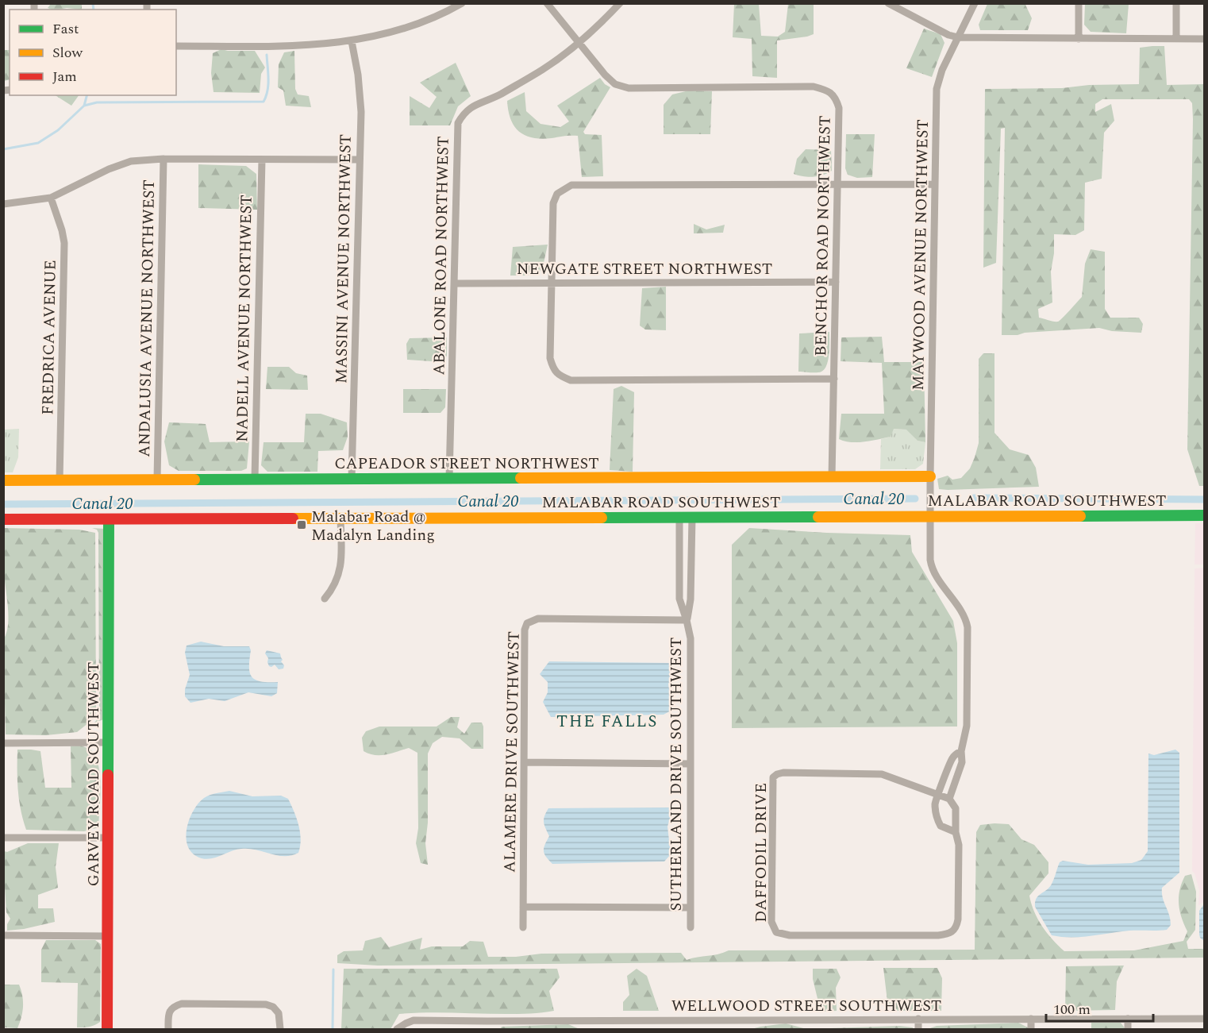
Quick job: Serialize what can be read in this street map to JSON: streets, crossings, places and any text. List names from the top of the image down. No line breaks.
{"streets":{"street":["BENCHOR ROAD NORTHWEST","MAYWOOD AVENUE NORTHWEST","ABALONE ROAD NORTHWEST","MASSINI AVENUE NORTHWEST","NEWGATE STREET NORTHWEST","ANDALUSIA AVENUE NORTHWEST","NADELL AVENUE NORTHWEST","FREDRICA AVENUE","CAPEADOR STREET NORTHWEST","MALABAR ROAD SOUTHWEST","ALAMERE DRIVE SOUTHWEST","GARVEY ROAD SOUTHWEST","SUTHERLAND DRIVE SOUTHWEST","DAFFODIL DRIVE","WELLWOOD STREET SOUTHWEST"]},"crossings":[["BENCHOR ROAD NORTHWEST","ABALONE ROAD NORTHWEST"],["BENCHOR ROAD NORTHWEST","NEWGATE STREET NORTHWEST"],["BENCHOR ROAD NORTHWEST","CAPEADOR STREET NORTHWEST"],["MAYWOOD AVENUE NORTHWEST","CAPEADOR STREET NORTHWEST"],["MAYWOOD AVENUE NORTHWEST","MALABAR ROAD SOUTHWEST"],["ABALONE ROAD NORTHWEST","NEWGATE STREET NORTHWEST"],["ABALONE ROAD NORTHWEST","CAPEADOR STREET NORTHWEST"],["MASSINI AVENUE NORTHWEST","CAPEADOR STREET NORTHWEST"],["ANDALUSIA AVENUE NORTHWEST","CAPEADOR STREET NORTHWEST"],["NADELL AVENUE NORTHWEST","CAPEADOR STREET NORTHWEST"],["FREDRICA AVENUE","CAPEADOR STREET NORTHWEST"],["MALABAR ROAD SOUTHWEST","GARVEY ROAD SOUTHWEST"],["MALABAR ROAD SOUTHWEST","SUTHERLAND DRIVE SOUTHWEST"],["ALAMERE DRIVE SOUTHWEST","SUTHERLAND DRIVE SOUTHWEST"]],"districts":["THE FALLS"],"water":["Canal 20"],"places":{"transit":["Malabar Road @ Madalyn Landing"]},"legend":["Fast","Slow","Jam"],"scale_bar":"100 m"}
